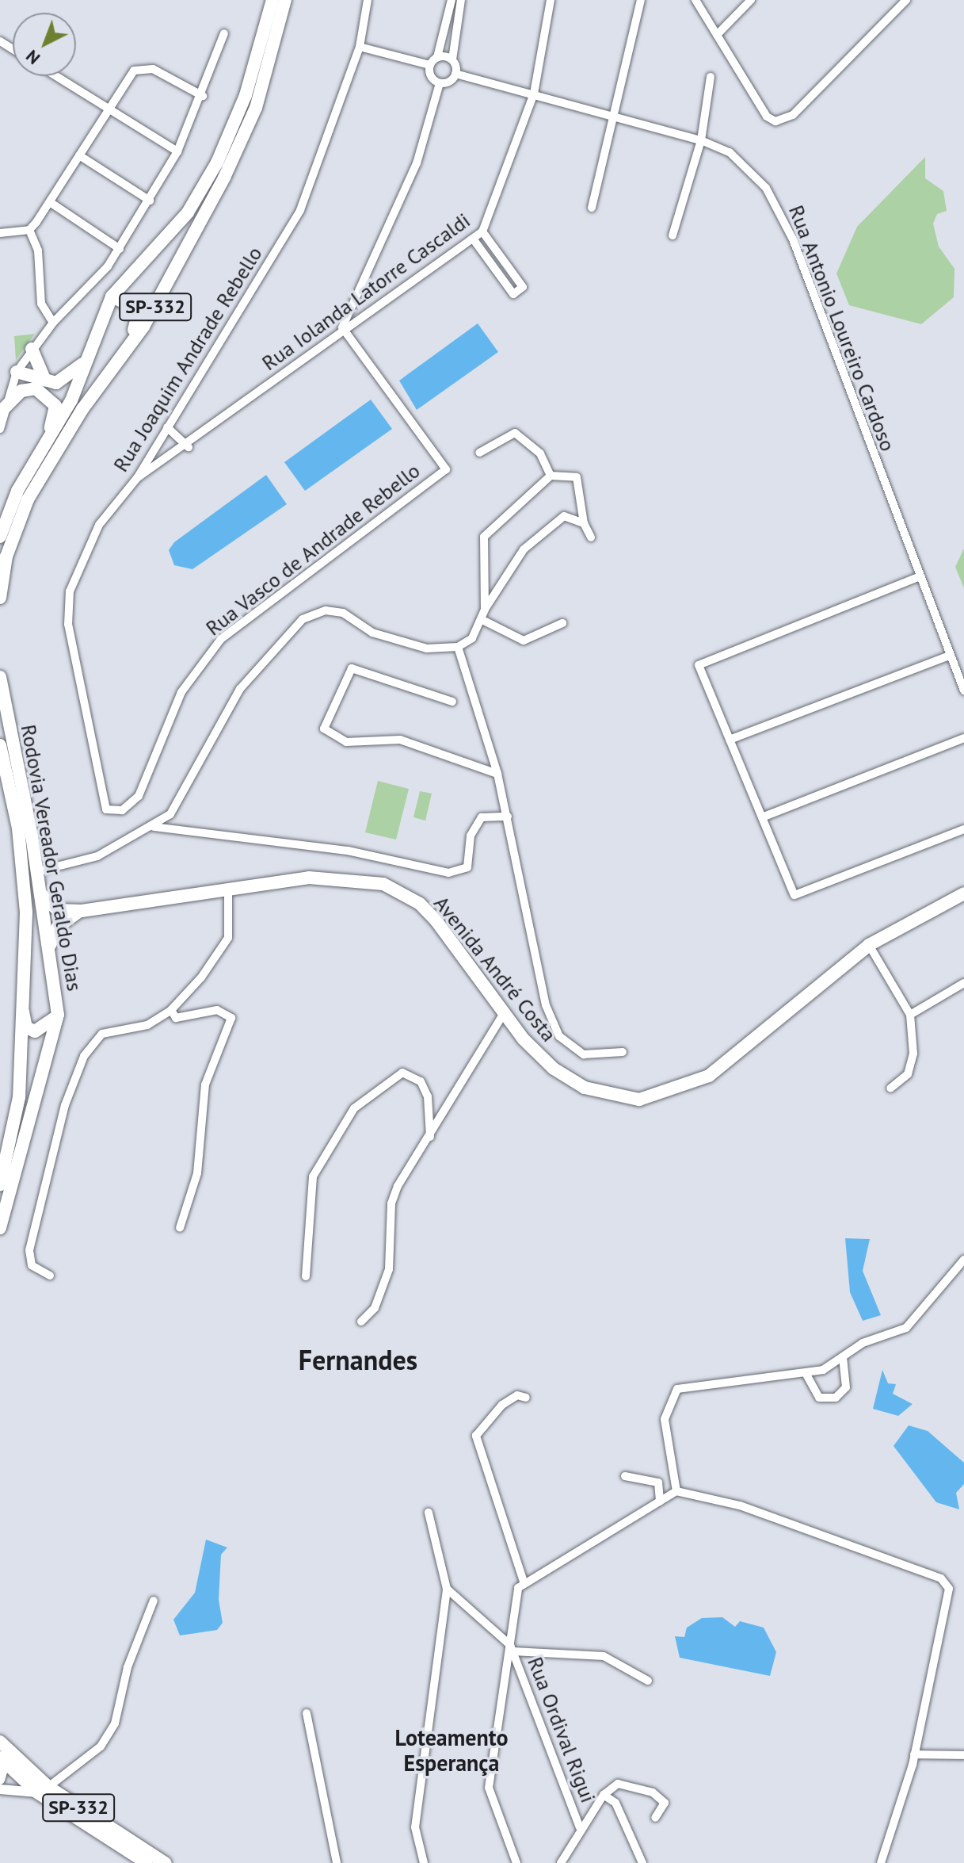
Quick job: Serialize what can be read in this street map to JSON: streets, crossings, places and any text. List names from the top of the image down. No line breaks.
{"streets":{"main road":["SP-332","Rodovia Vereador Geraldo Dias","Avenida André Costa"],"street":["Rua Iolanda Latorre Cascaldi","Rua Antonio Loureiro Cardoso","Rua Joaquim Andrade Rebello","Rua Vasco de Andrade Rebello","Rua Ordival Rigui"]},"crossings":[["Rua Iolanda Latorre Cascaldi","Rua Antonio Loureiro Cardoso"],["Rua Iolanda Latorre Cascaldi","Rua Joaquim Andrade Rebello"],["Rua Iolanda Latorre Cascaldi","Rua Vasco de Andrade Rebello"],["Rua Joaquim Andrade Rebello","Rua Vasco de Andrade Rebello"],["Rodovia Vereador Geraldo Dias","Avenida André Costa"]],"districts":["Fernandes","Loteamento Esperança"],"north":"bottom left"}
